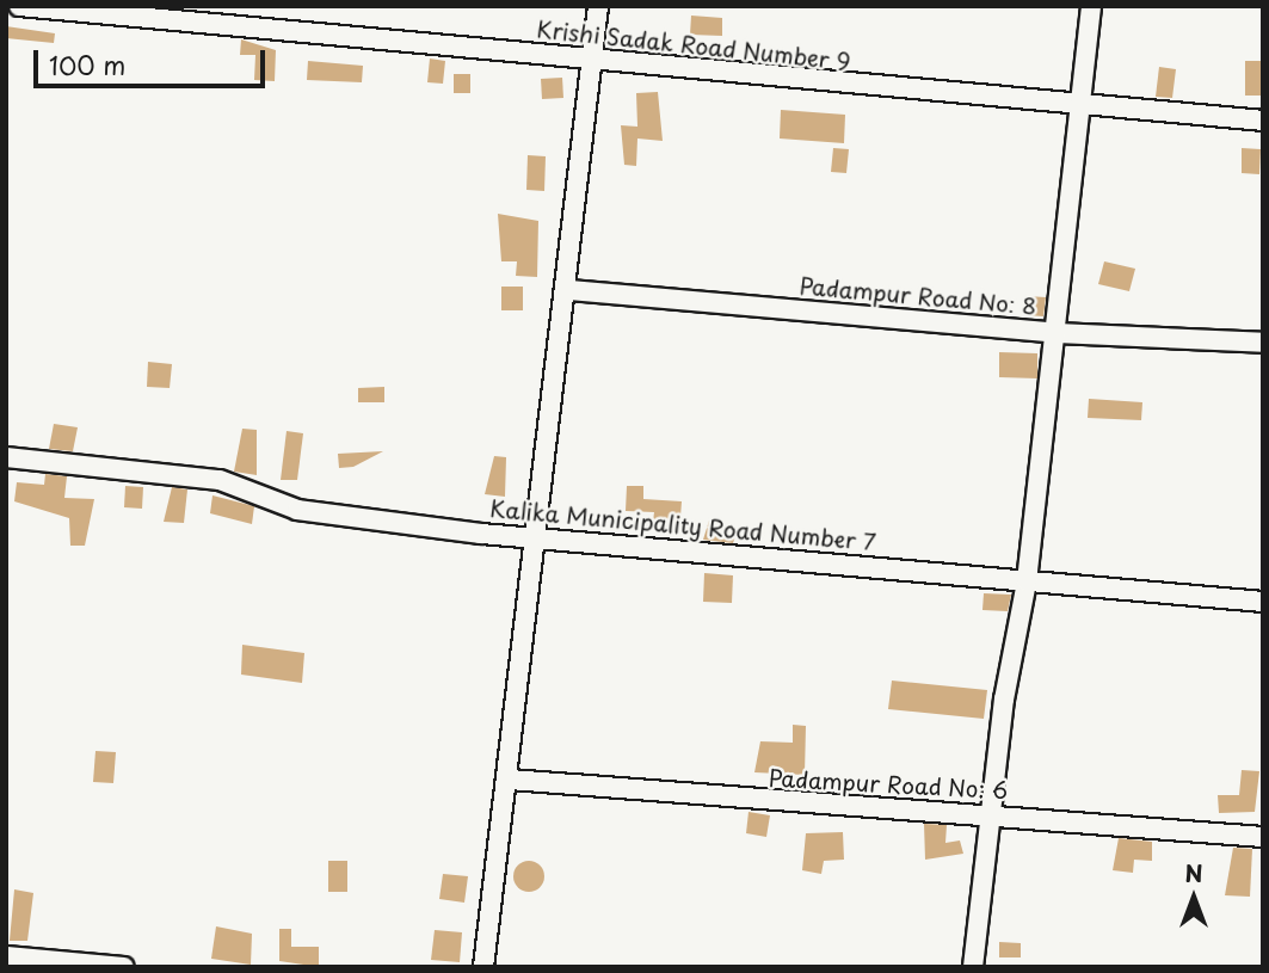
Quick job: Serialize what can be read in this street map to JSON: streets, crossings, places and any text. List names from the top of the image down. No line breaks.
{"streets":{"street":["Krishi Sadak Road Number 9","Padampur Road No: 8","Kalika Municipality Road Number 7","Padampur Road No: 6"]},"scale_bar":"100 m","north":"top"}
